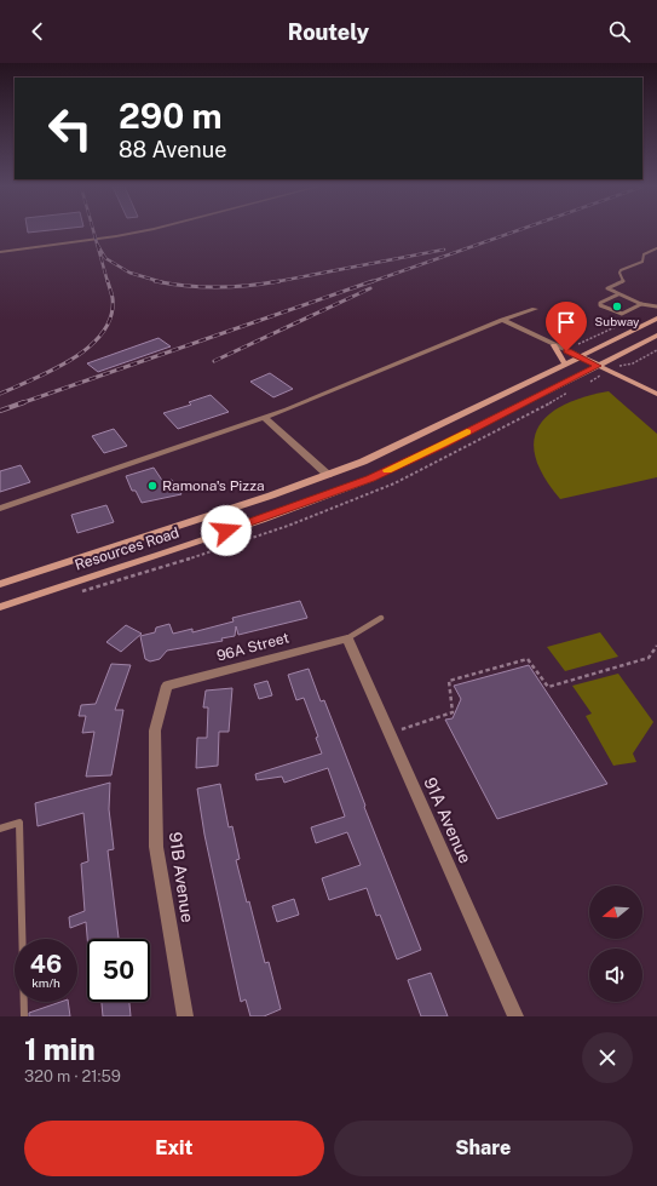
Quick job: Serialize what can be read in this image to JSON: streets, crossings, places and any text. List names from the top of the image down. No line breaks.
{"streets":{"main road":["Resources Road"],"street":["96A Street","91A Avenue","91B Avenue"]},"crossings":[["96A Street","91A Avenue"],["96A Street","91B Avenue"]],"places":["Subway","Ramona's Pizza"],"north":"left","page":{"header":"Routely","turn":["290 m","88 Avenue"],"speed":"46 km/h","limit":"50","heading":["1 min","320 m · 21:59"],"buttons":["Exit","Share"]}}
